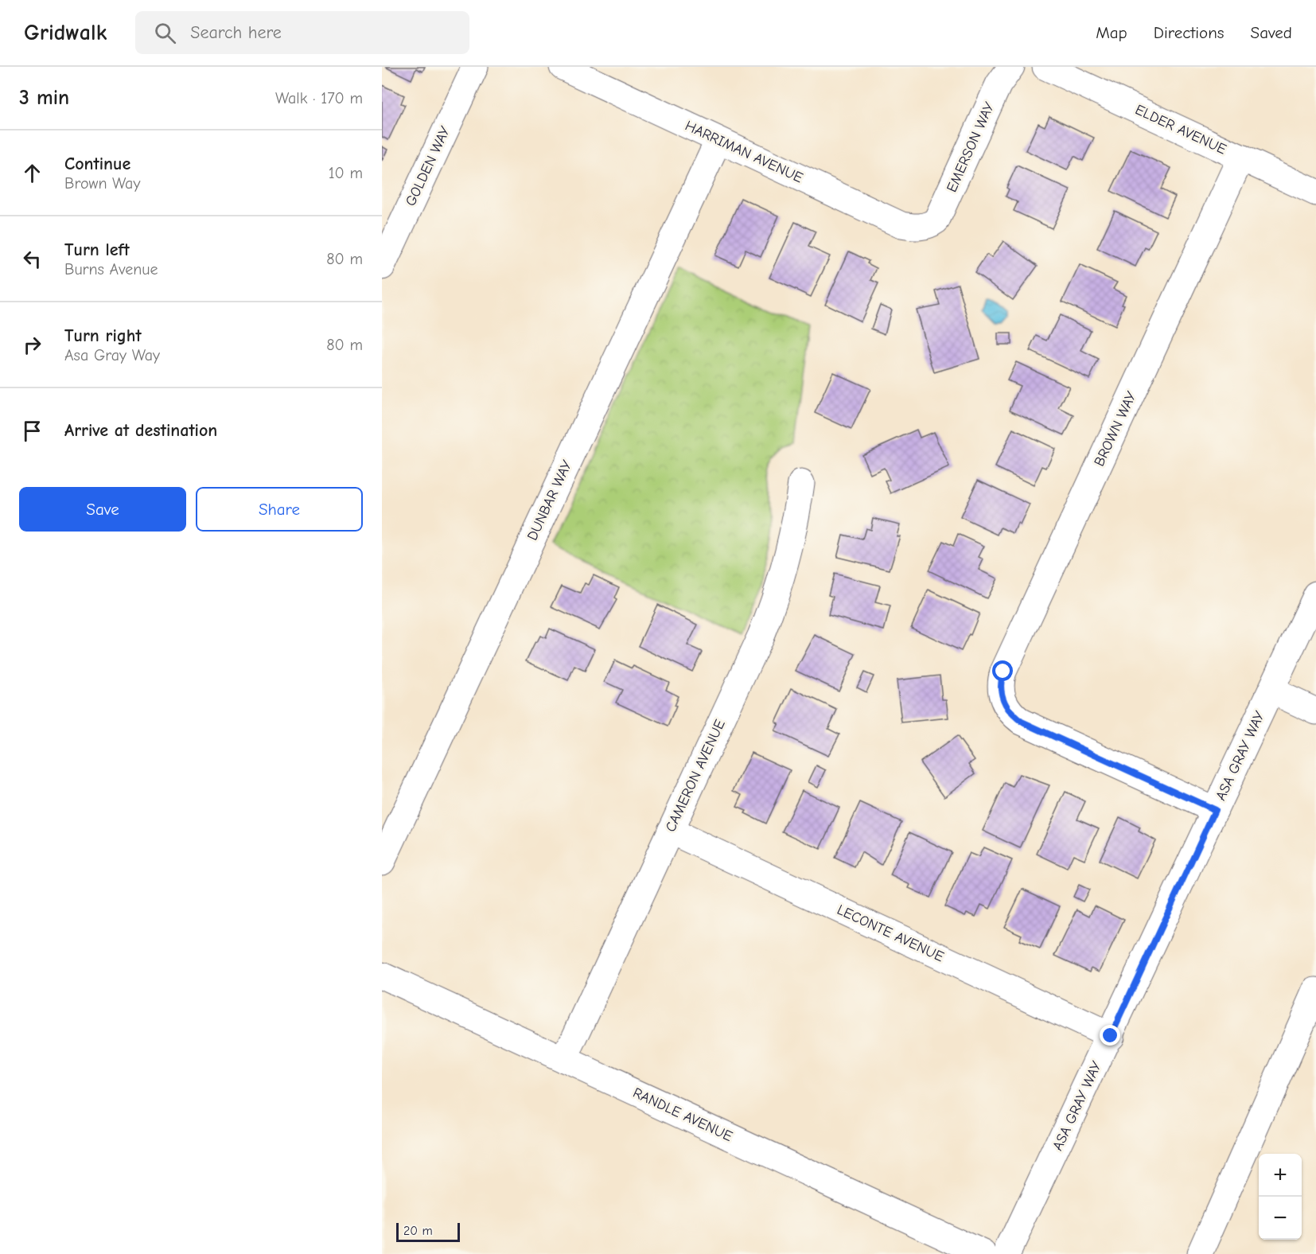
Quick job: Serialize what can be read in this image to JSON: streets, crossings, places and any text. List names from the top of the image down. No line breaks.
{"streets":{"street":["ELDER AVENUE","EMERSON WAY","HARRIMAN AVENUE","GOLDEN WAY","BROWN WAY","DUNBAR WAY","ASA GRAY WAY","CAMERON AVENUE","LECONTE AVENUE","RANDLE AVENUE"]},"crossings":[["ELDER AVENUE","BROWN WAY"],["EMERSON WAY","HARRIMAN AVENUE"],["HARRIMAN AVENUE","DUNBAR WAY"],["BROWN WAY","ASA GRAY WAY"],["ASA GRAY WAY","LECONTE AVENUE"],["CAMERON AVENUE","LECONTE AVENUE"],["CAMERON AVENUE","RANDLE AVENUE"]],"scale_bar":"20 m","page":{"header":"Gridwalk","search":"Search here","nav":["Map","Directions","Saved"],"heading":["3 min","Walk · 170 m"],"list":[["Continue","Brown Way","10 m"],["Turn left","Burns Avenue","80 m"],["Turn right","Asa Gray Way","80 m"],"Arrive at destination"],"buttons":["Save","Share"],"map_buttons":["+","−"],"scale":"20 m"}}
